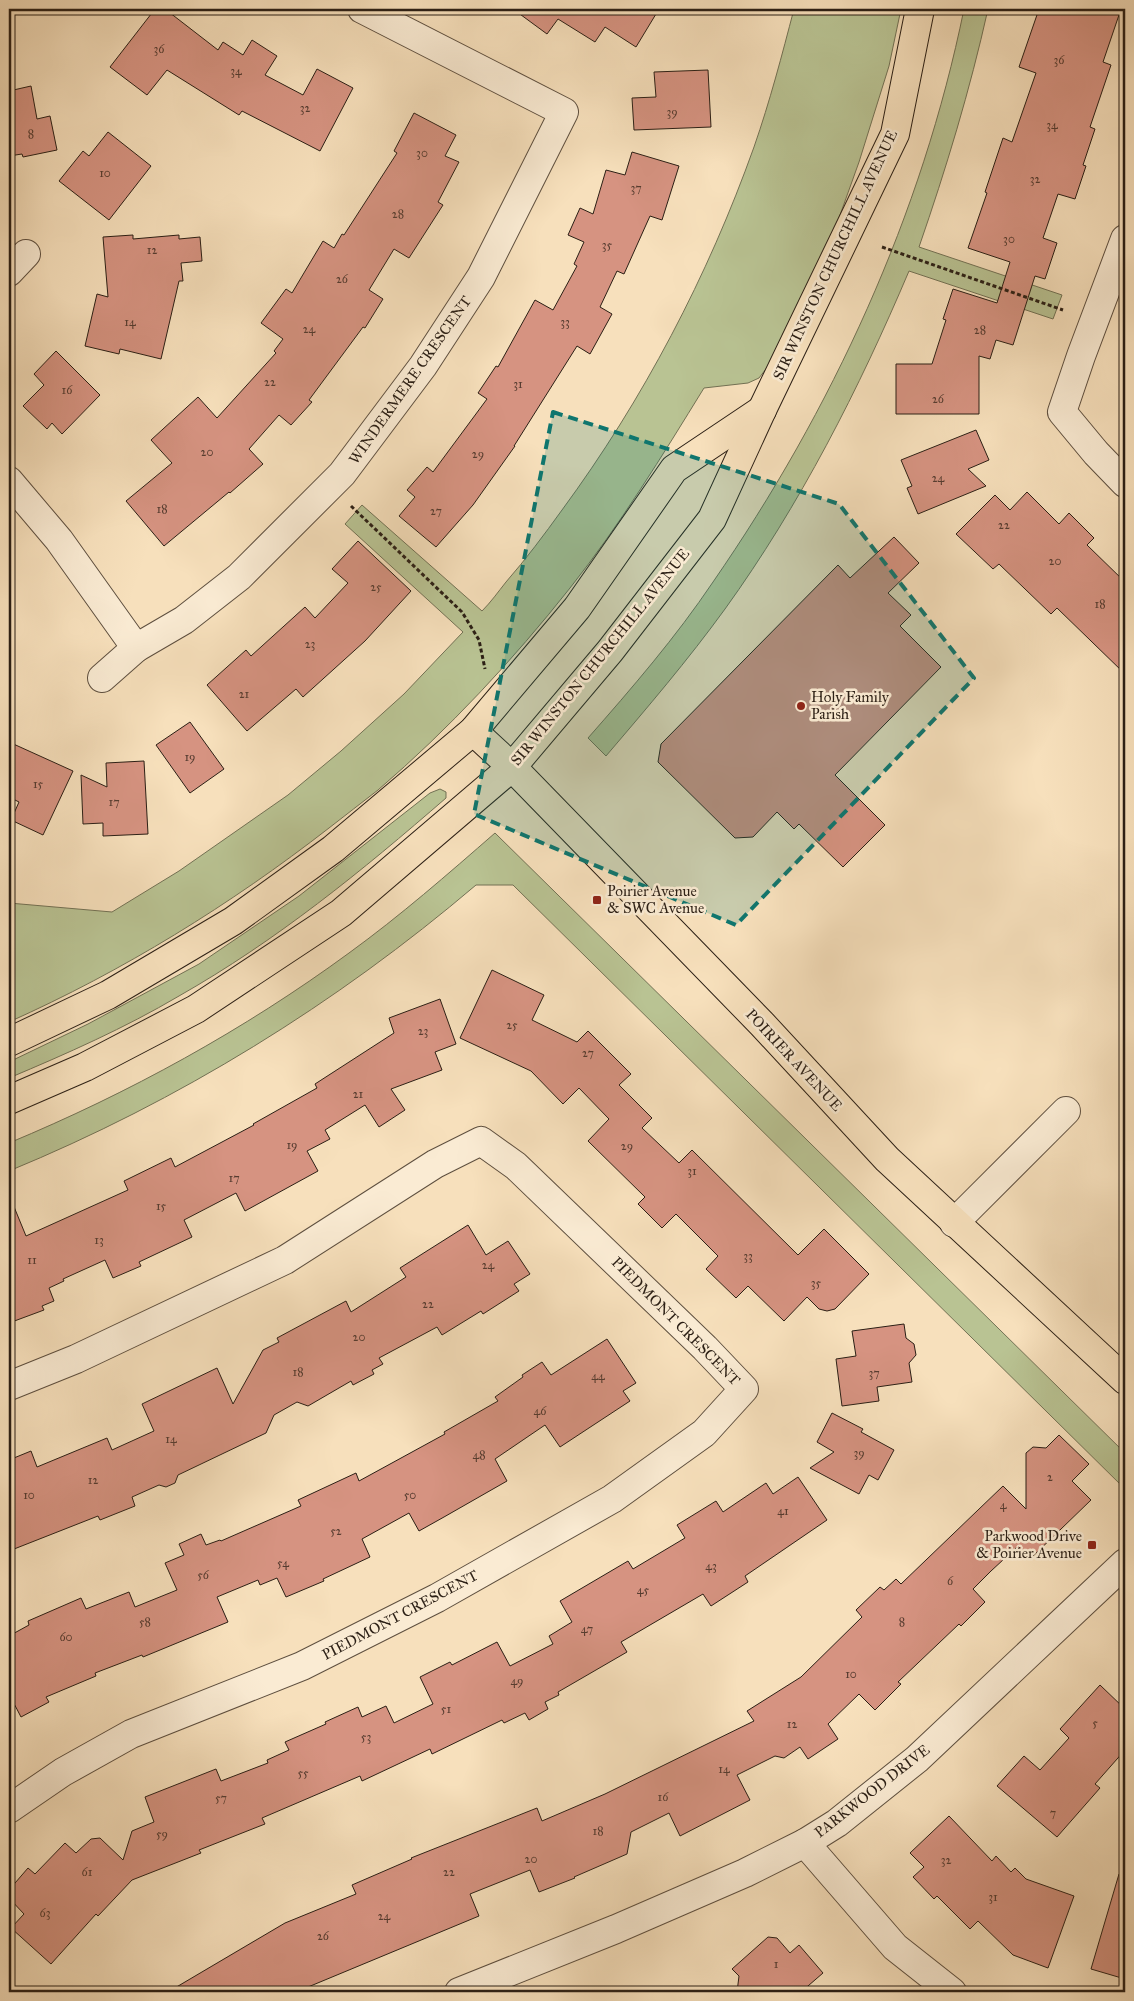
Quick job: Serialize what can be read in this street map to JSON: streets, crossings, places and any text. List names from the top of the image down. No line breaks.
{"streets":{"main road":["SIR WINSTON CHURCHILL AVENUE","POIRIER AVENUE"],"street":["WINDERMERE CRESCENT","PIEDMONT CRESCENT","PARKWOOD DRIVE"]},"crossings":[["SIR WINSTON CHURCHILL AVENUE","POIRIER AVENUE"]],"places":{"other":["Holy Family Parish"],"transit":["Poirier Avenue & SWC Avenue","Parkwood Drive & Poirier Avenue"]},"house_numbers":["36","36","34","32","39","34","8","30","10","32","37","28","30","35","12","26","14","33","24","28","22","31","16","26","20","29","24","18","27","22","20","25","18","23","21","19","15","17","25","23","27","21","19","29","31","17","15","13","33","11","24","35","22","20","18","37","44","46","14","39","48","2","12","10","50","4","41","52","54","43","56","6","45","58","8","47","60","10","49","51","5","12","53","14","55","16","57","7","18","59","20","32","61","22","31","63","24","26","1"]}
